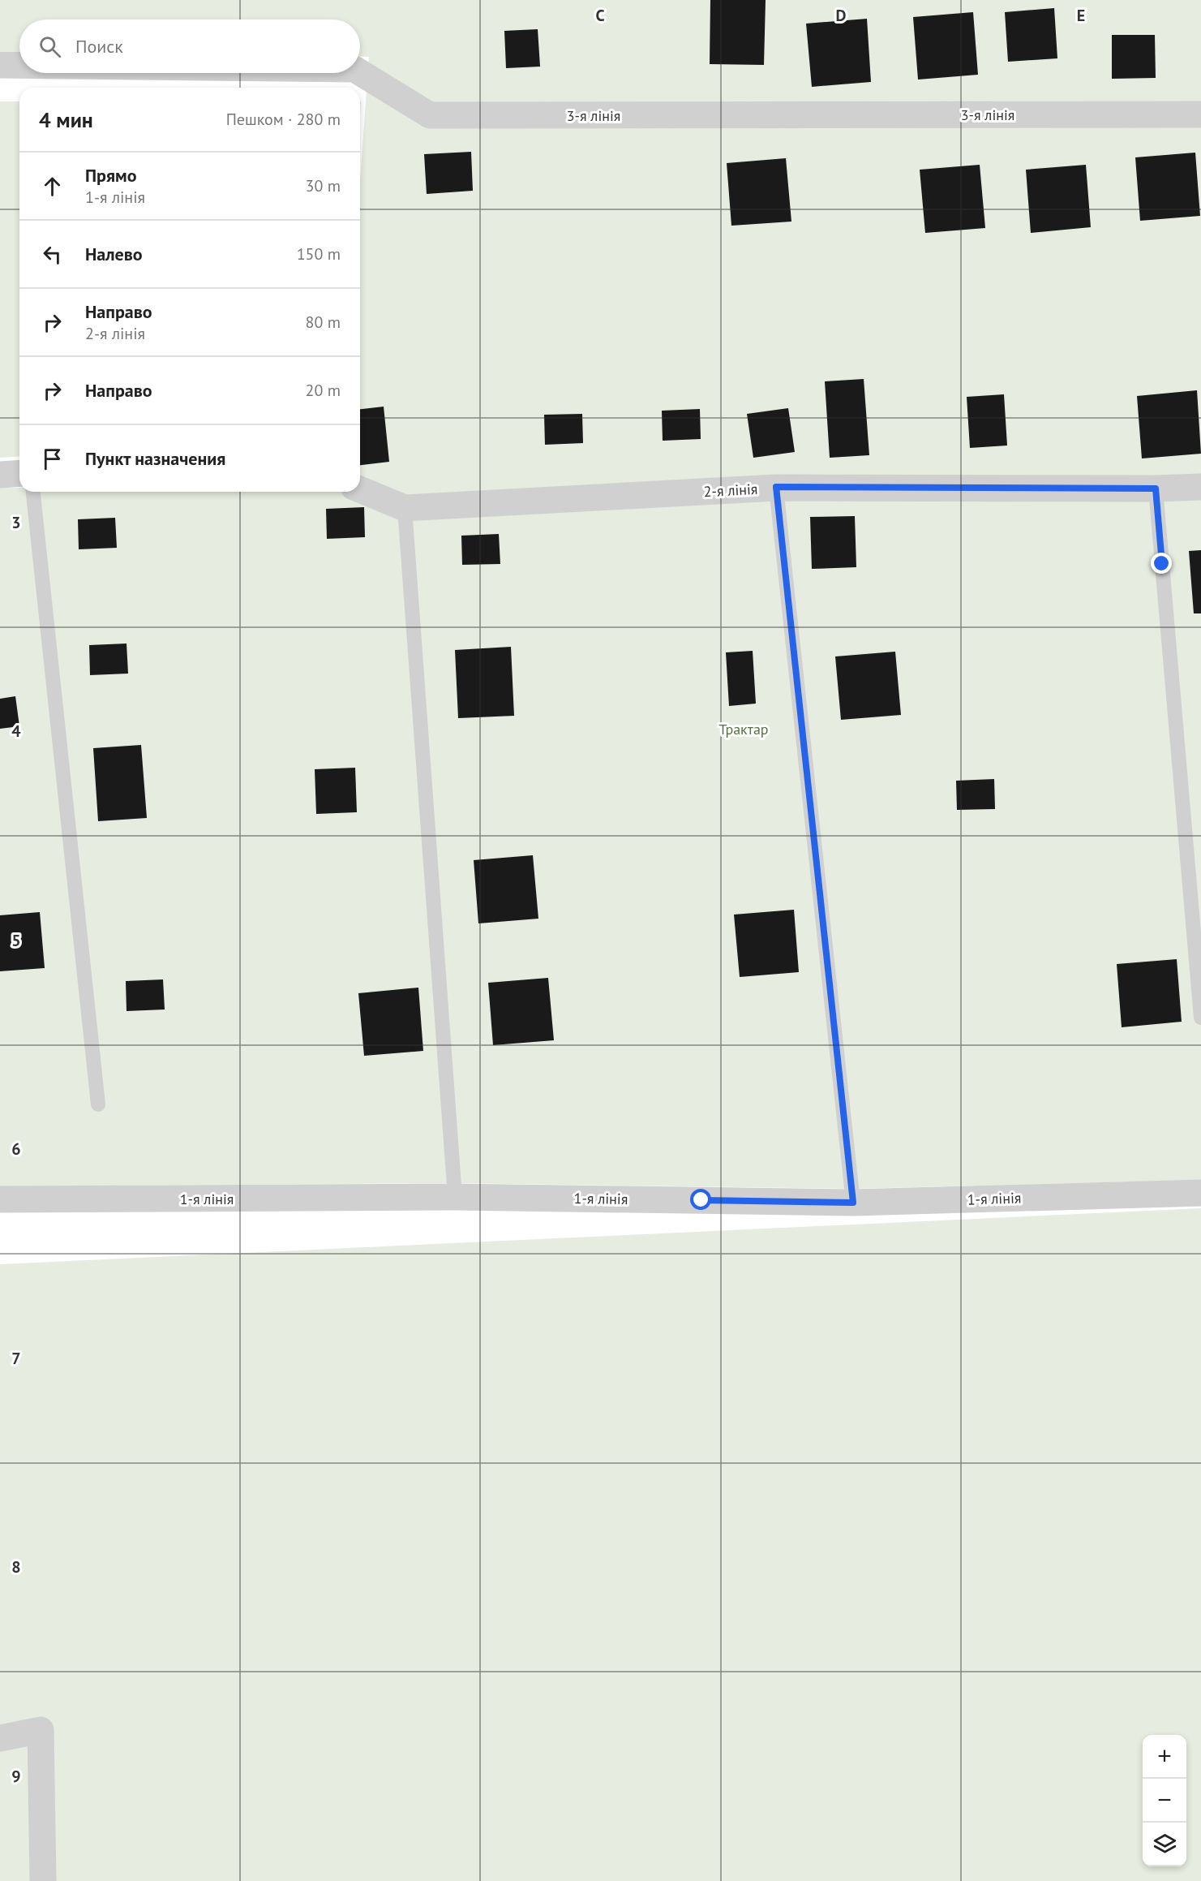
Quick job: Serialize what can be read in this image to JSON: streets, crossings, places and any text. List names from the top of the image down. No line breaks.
{"streets":{"street":["3-я лінія","2-я лінія","1-я лінія"]},"parks":["Трактар"],"page":{"search":"Поиск","heading":["4 мин","Пешком · 280 m"],"list":[["Прямо","1-я лінія","30 m"],["Налево","150 m"],["Направо","2-я лінія","80 m"],["Направо","20 m"],"Пункт назначения"],"map_buttons":["+","−"]},"grid":{"columns":["C","D","E"],"rows":["3","4","5","6","7","8","9"]}}
